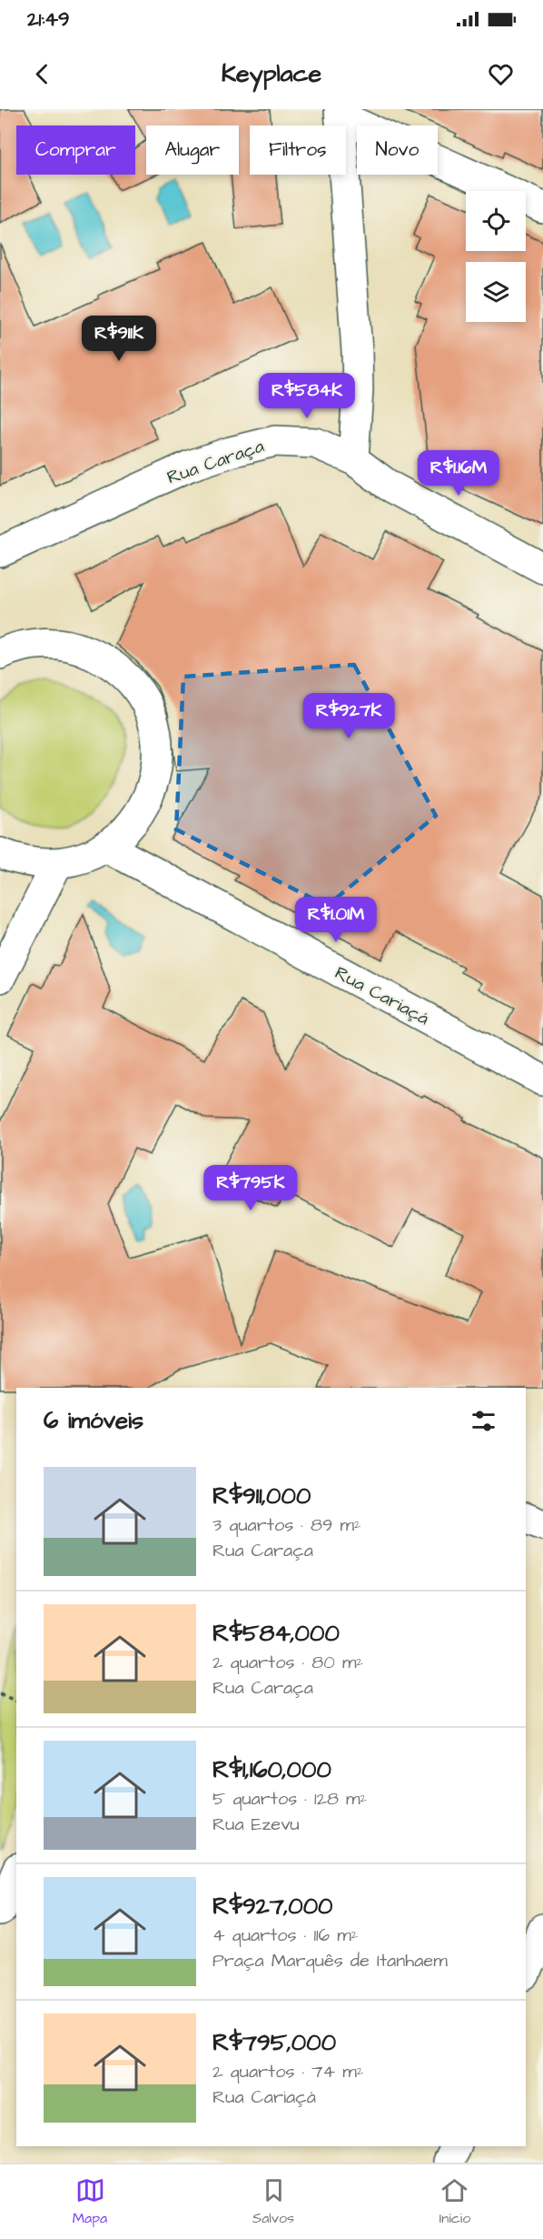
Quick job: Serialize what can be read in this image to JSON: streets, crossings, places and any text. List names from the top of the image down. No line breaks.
{"streets":{"street":["Rua Caraça","Rua Cariaçá"]},"page":{"status":"21:49","header":"Keyplace","chip":["Comprar","Alugar","Filtros","Novo"],"price":["R$911K","R$584K","R$1.16M","R$927K","R$1.01M","R$795K"],"heading":"6 imóveis","list":[{"name":"R$911,000","note":"3 quartos · 89 m² · Rua Caraça"},{"name":"R$584,000","note":"2 quartos · 80 m² · Rua Caraça"},{"name":"R$1,160,000","note":"5 quartos · 128 m² · Rua Ezevu"},{"name":"R$927,000","note":"4 quartos · 116 m² · Praça Marquês de Itanhaem"},{"name":"R$795,000","note":"2 quartos · 74 m² · Rua Cariaçá"}],"tabs":["Mapa","Salvos","Início"]}}
